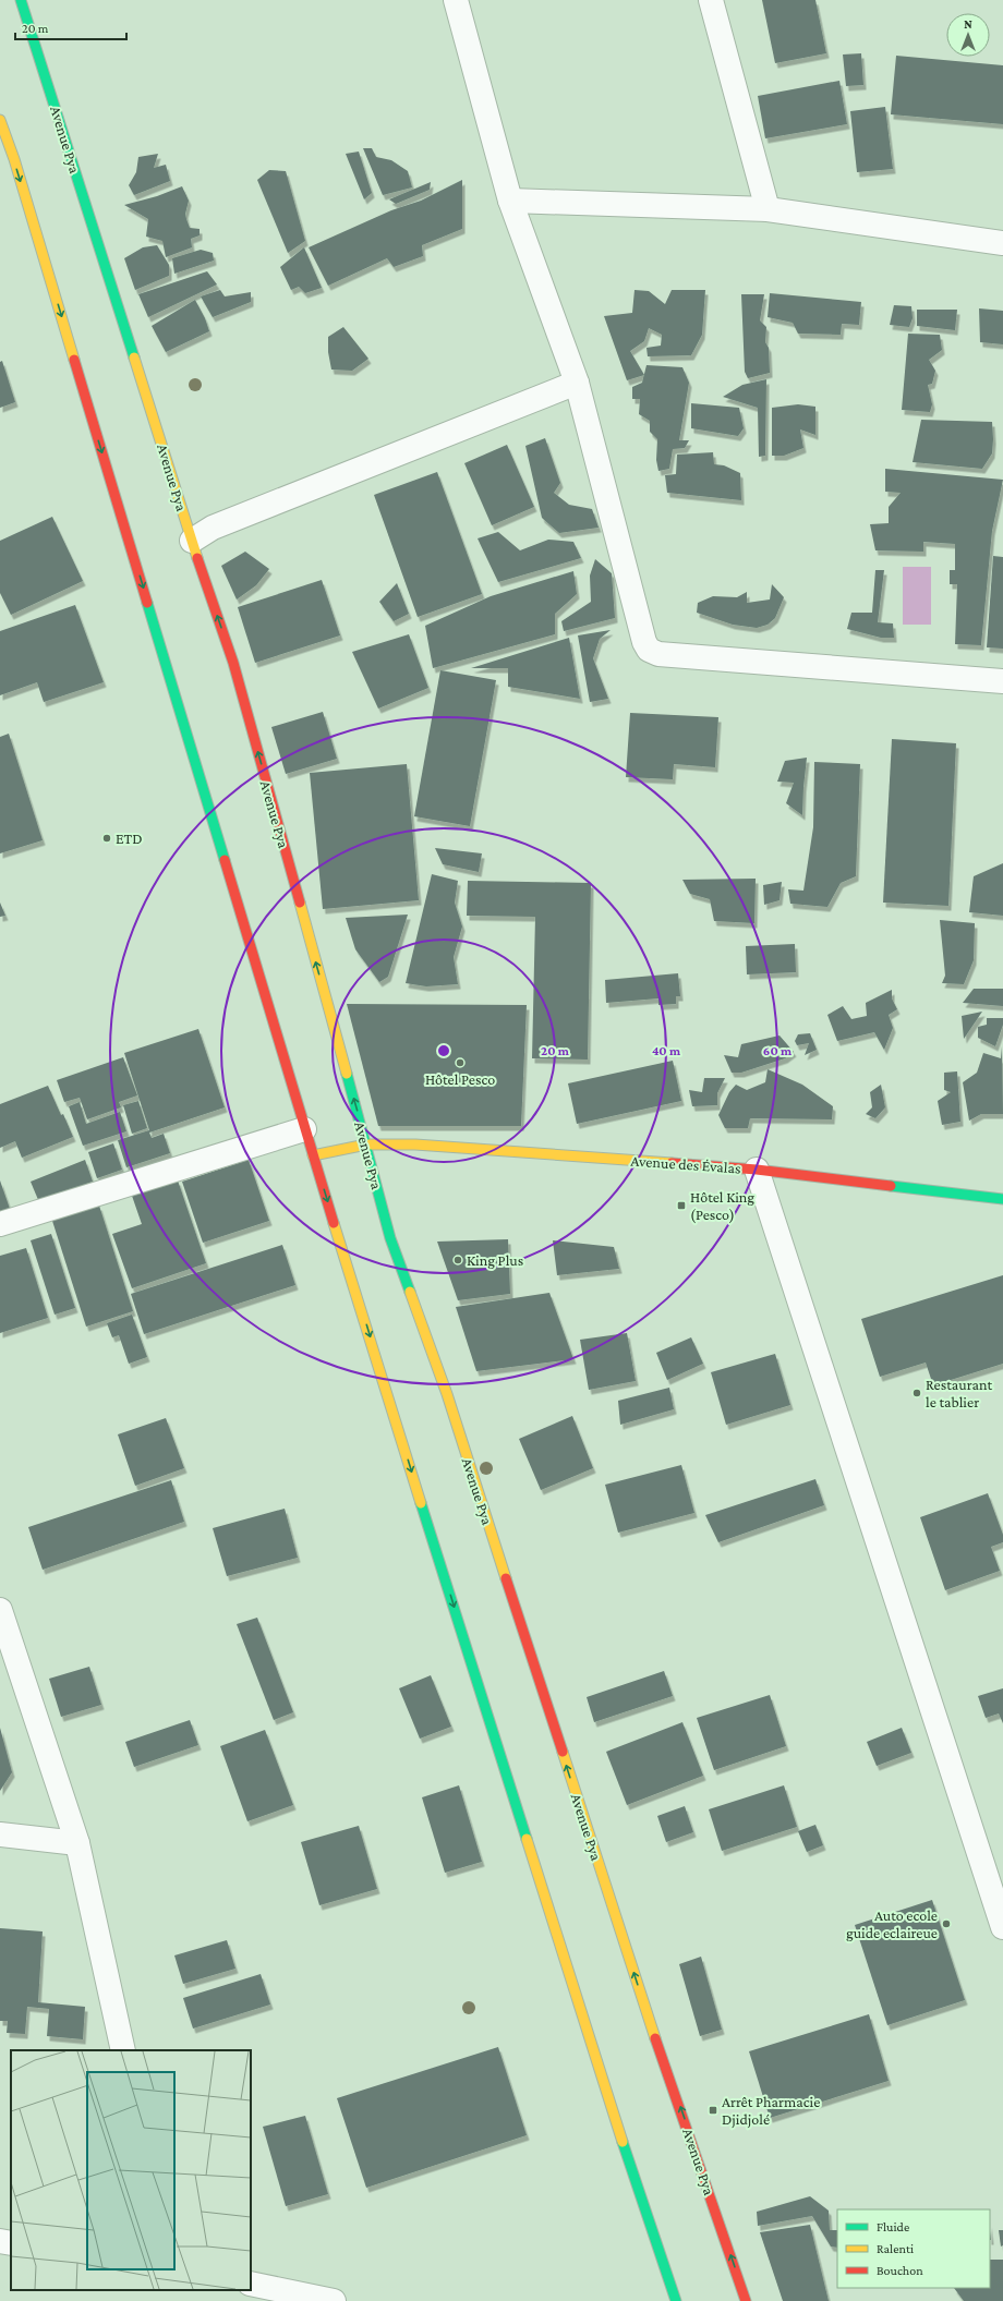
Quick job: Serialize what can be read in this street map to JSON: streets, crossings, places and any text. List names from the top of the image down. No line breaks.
{"streets":{"main road":["Avenue Pya","Avenue des Évalas"]},"crossings":[["Avenue Pya","Avenue des Évalas"]],"places":{"other":["ETD","Hôtel Pesco","King Plus","Restaurant le tablier","Auto ecole guide eclaireue"],"transit":["Hôtel King (Pesco)","Arrêt Pharmacie Djidjolé"]},"legend":["Fluide","Ralenti","Bouchon"],"scale_bar":"20 m","north":"top","rings":["20 m","40 m","60 m"]}
